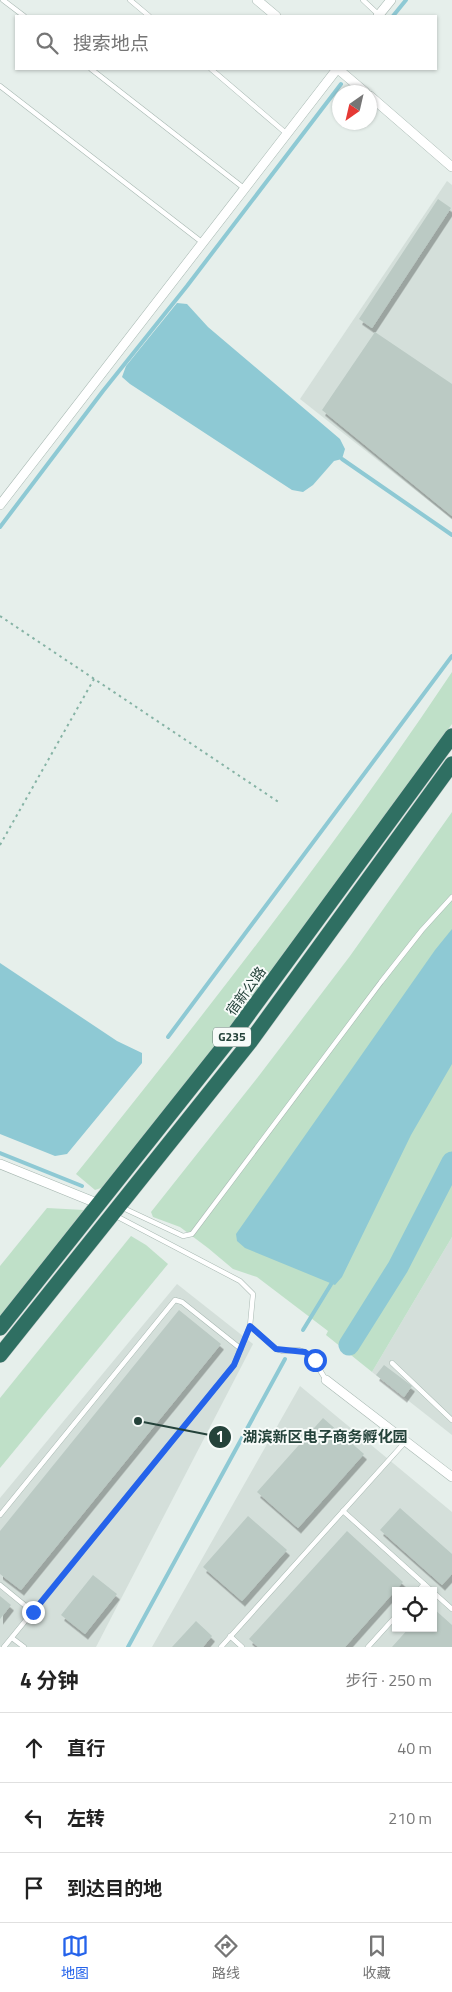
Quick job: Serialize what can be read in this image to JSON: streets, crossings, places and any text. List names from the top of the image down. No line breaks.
{"streets":{"highway":["宿新公路","G235"]},"places":["湖滨新区电子商务孵化园"],"north":"bottom left","page":{"search":"搜索地点","heading":["4 分钟","步行 · 250 m"],"list":[["直行","40 m"],["左转","210 m"],"到达目的地"],"nav":["地图","路线","收藏"]}}
